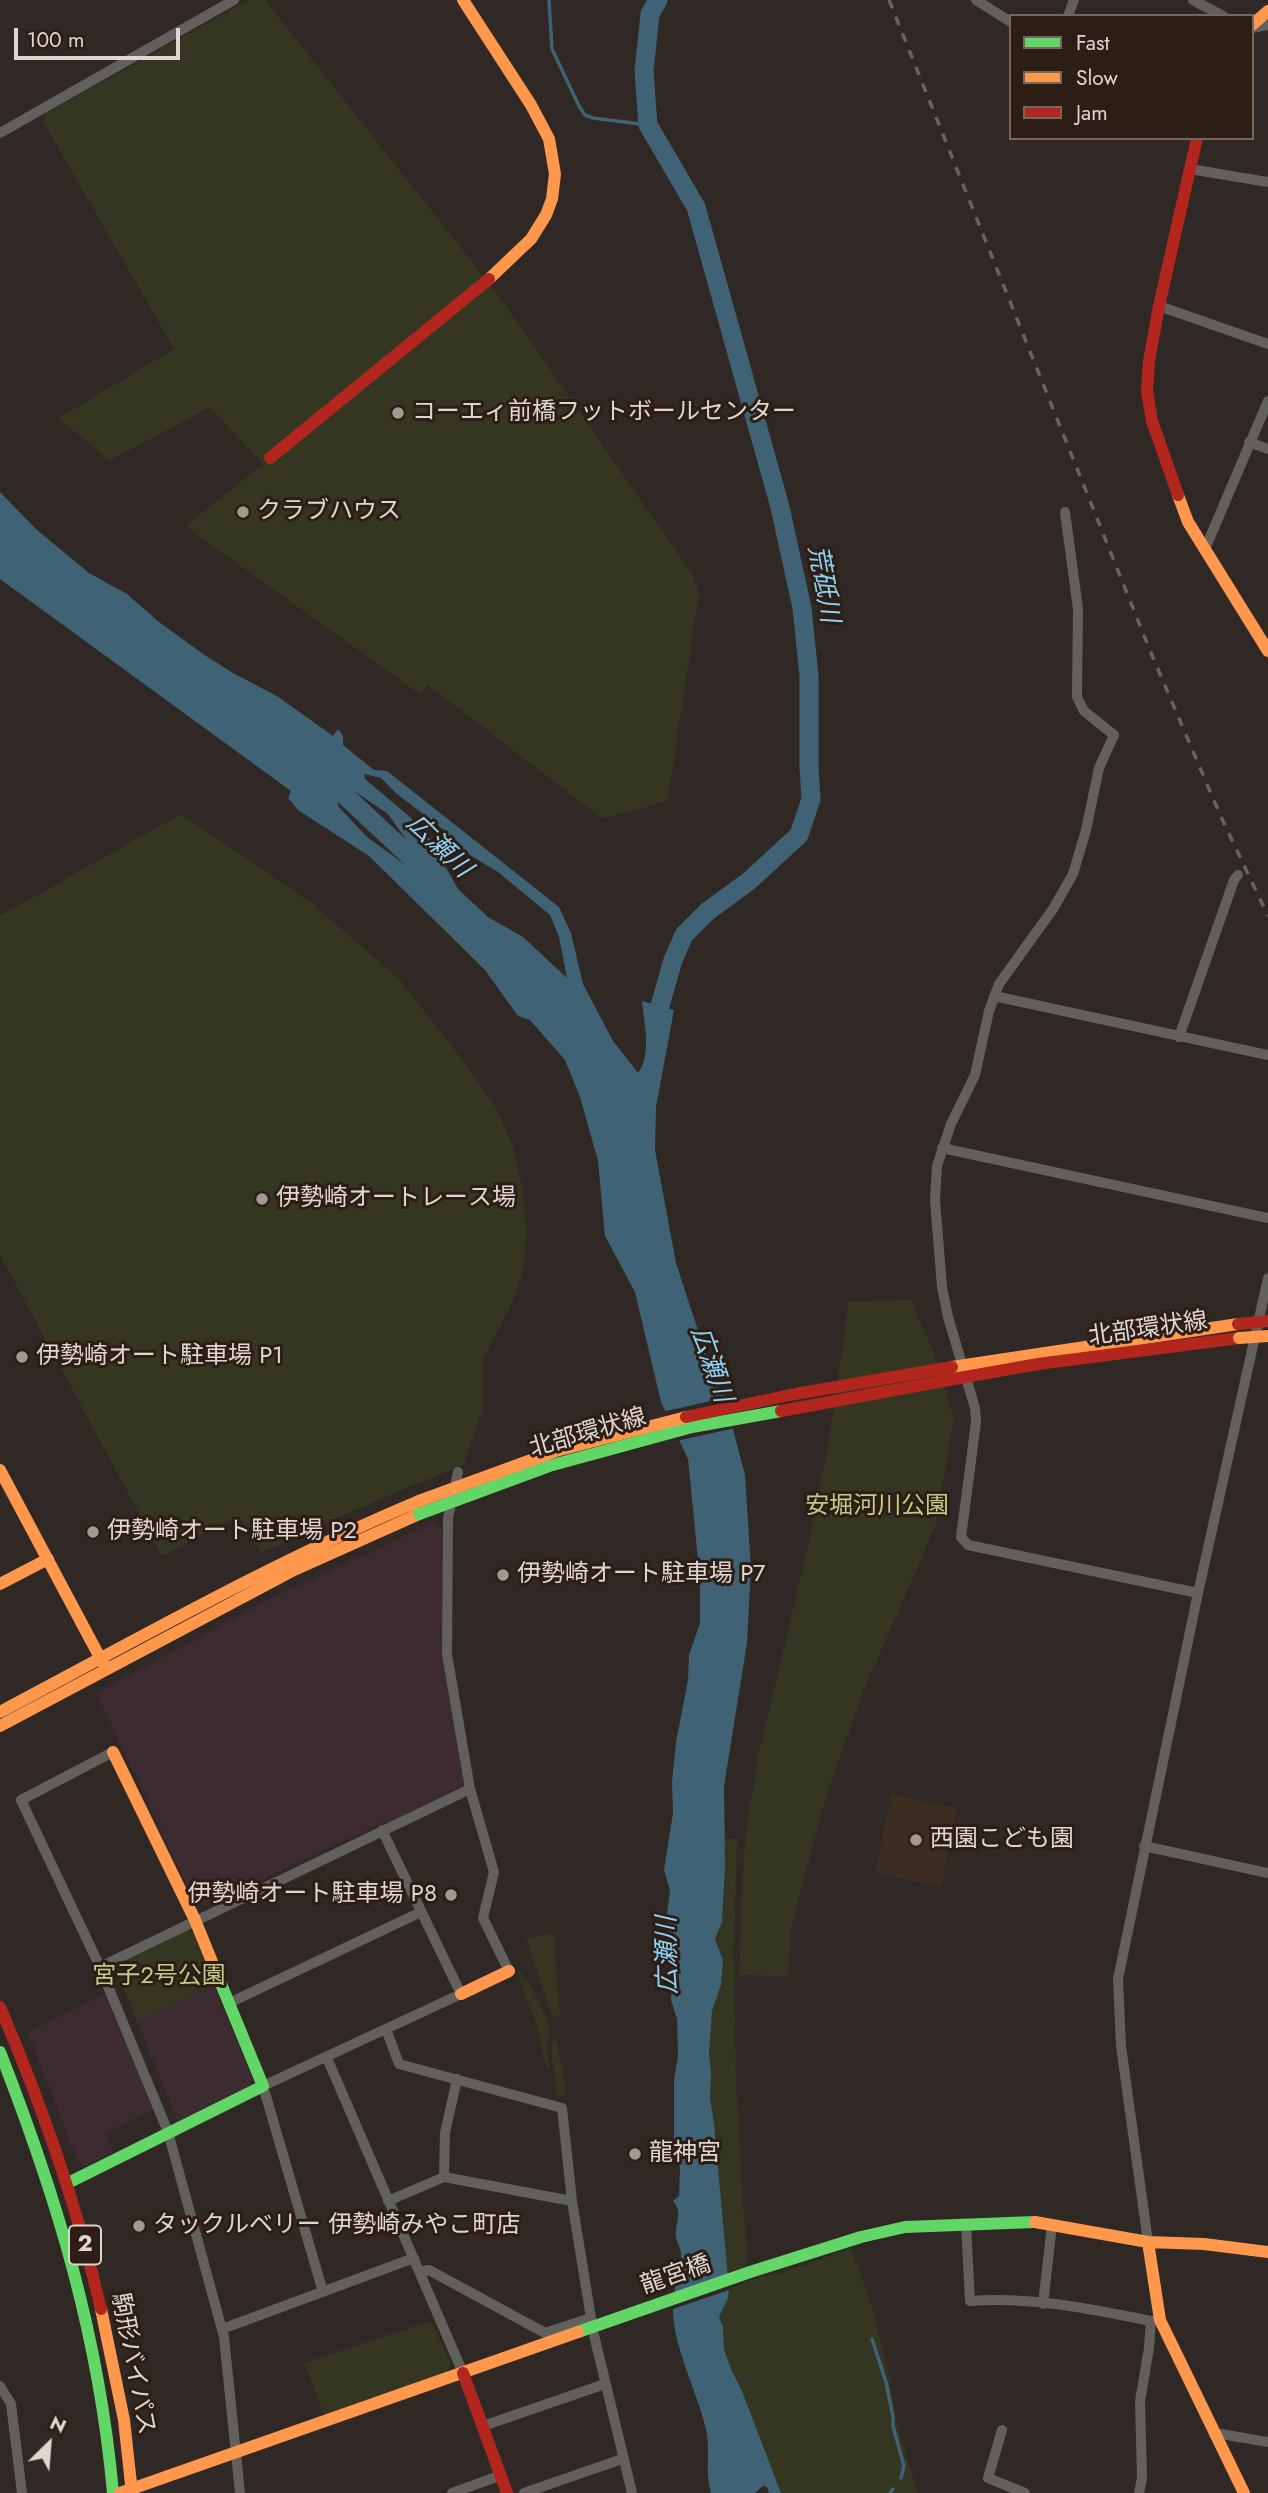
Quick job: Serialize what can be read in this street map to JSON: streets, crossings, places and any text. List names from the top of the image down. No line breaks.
{"streets":{"street":["北部環状線","2","龍宮橋","駒形バイパス"]},"crossings":[["龍宮橋","駒形バイパス"]],"water":["荒砥川","広瀬川"],"parks":["安堀河川公園","宮子2号公園"],"places":["コーエィ前橋フットボールセンター","クラブハウス","伊勢崎オートレース場","伊勢崎オート駐車場 P1","伊勢崎オート駐車場 P2","伊勢崎オート駐車場 P7","西園こども園","伊勢崎オート駐車場 P8","龍神宮","タックルベリー 伊勢崎みやこ町店"],"legend":["Fast","Slow","Jam"],"scale_bar":"100 m","north":"top right"}
